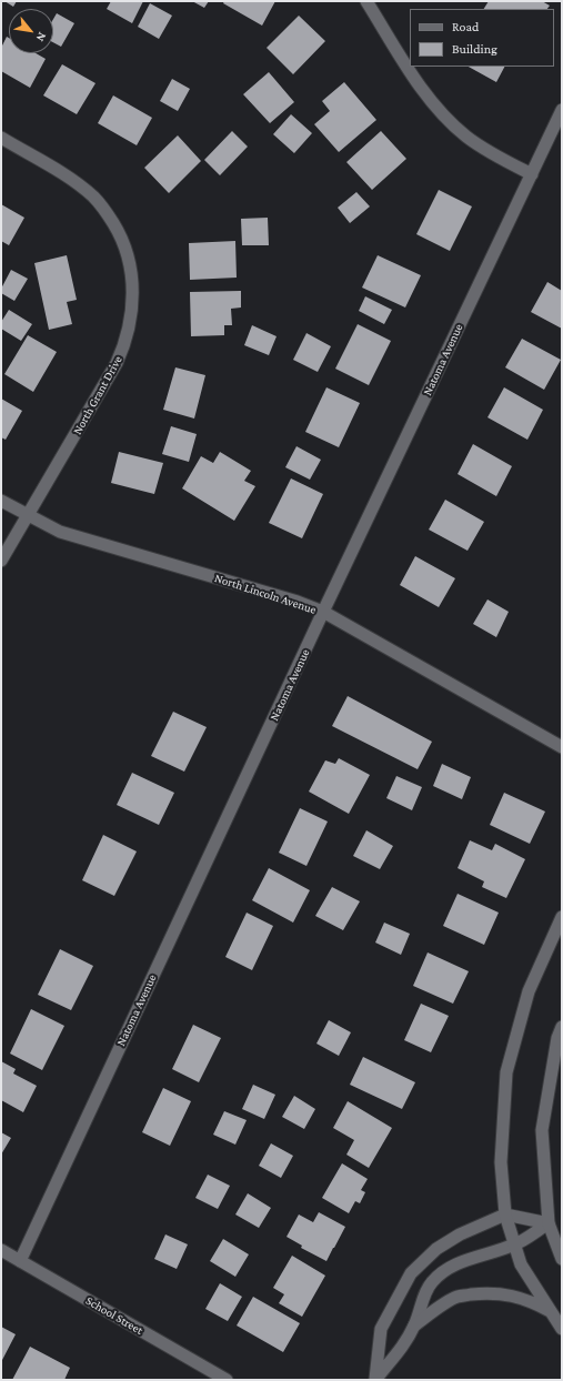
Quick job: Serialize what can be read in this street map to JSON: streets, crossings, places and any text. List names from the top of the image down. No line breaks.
{"streets":{"street":["Natoma Avenue","North Grant Drive","North Lincoln Avenue","School Street"]},"crossings":[["Natoma Avenue","North Lincoln Avenue"],["Natoma Avenue","School Street"],["North Grant Drive","North Lincoln Avenue"]],"legend":["Road","Building"],"north":"bottom right"}
